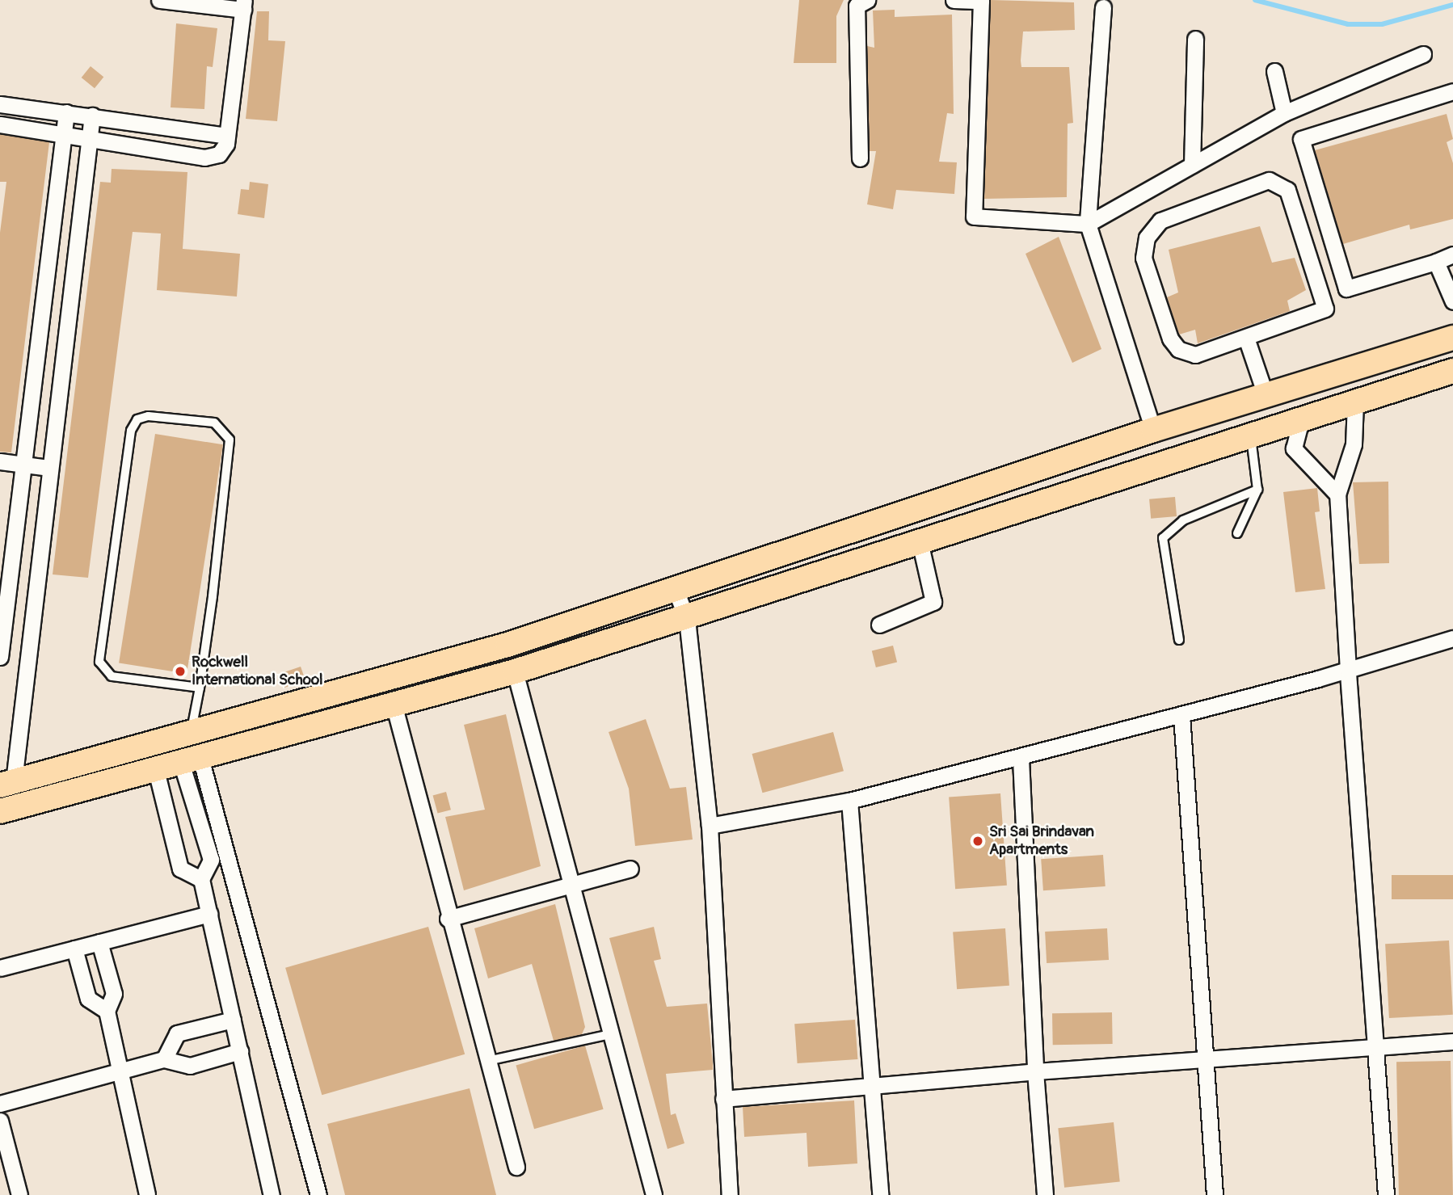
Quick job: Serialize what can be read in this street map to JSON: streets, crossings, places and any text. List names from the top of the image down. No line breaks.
{"places":["Rockwell International School","Sri Sai Brindavan Apartments"]}
